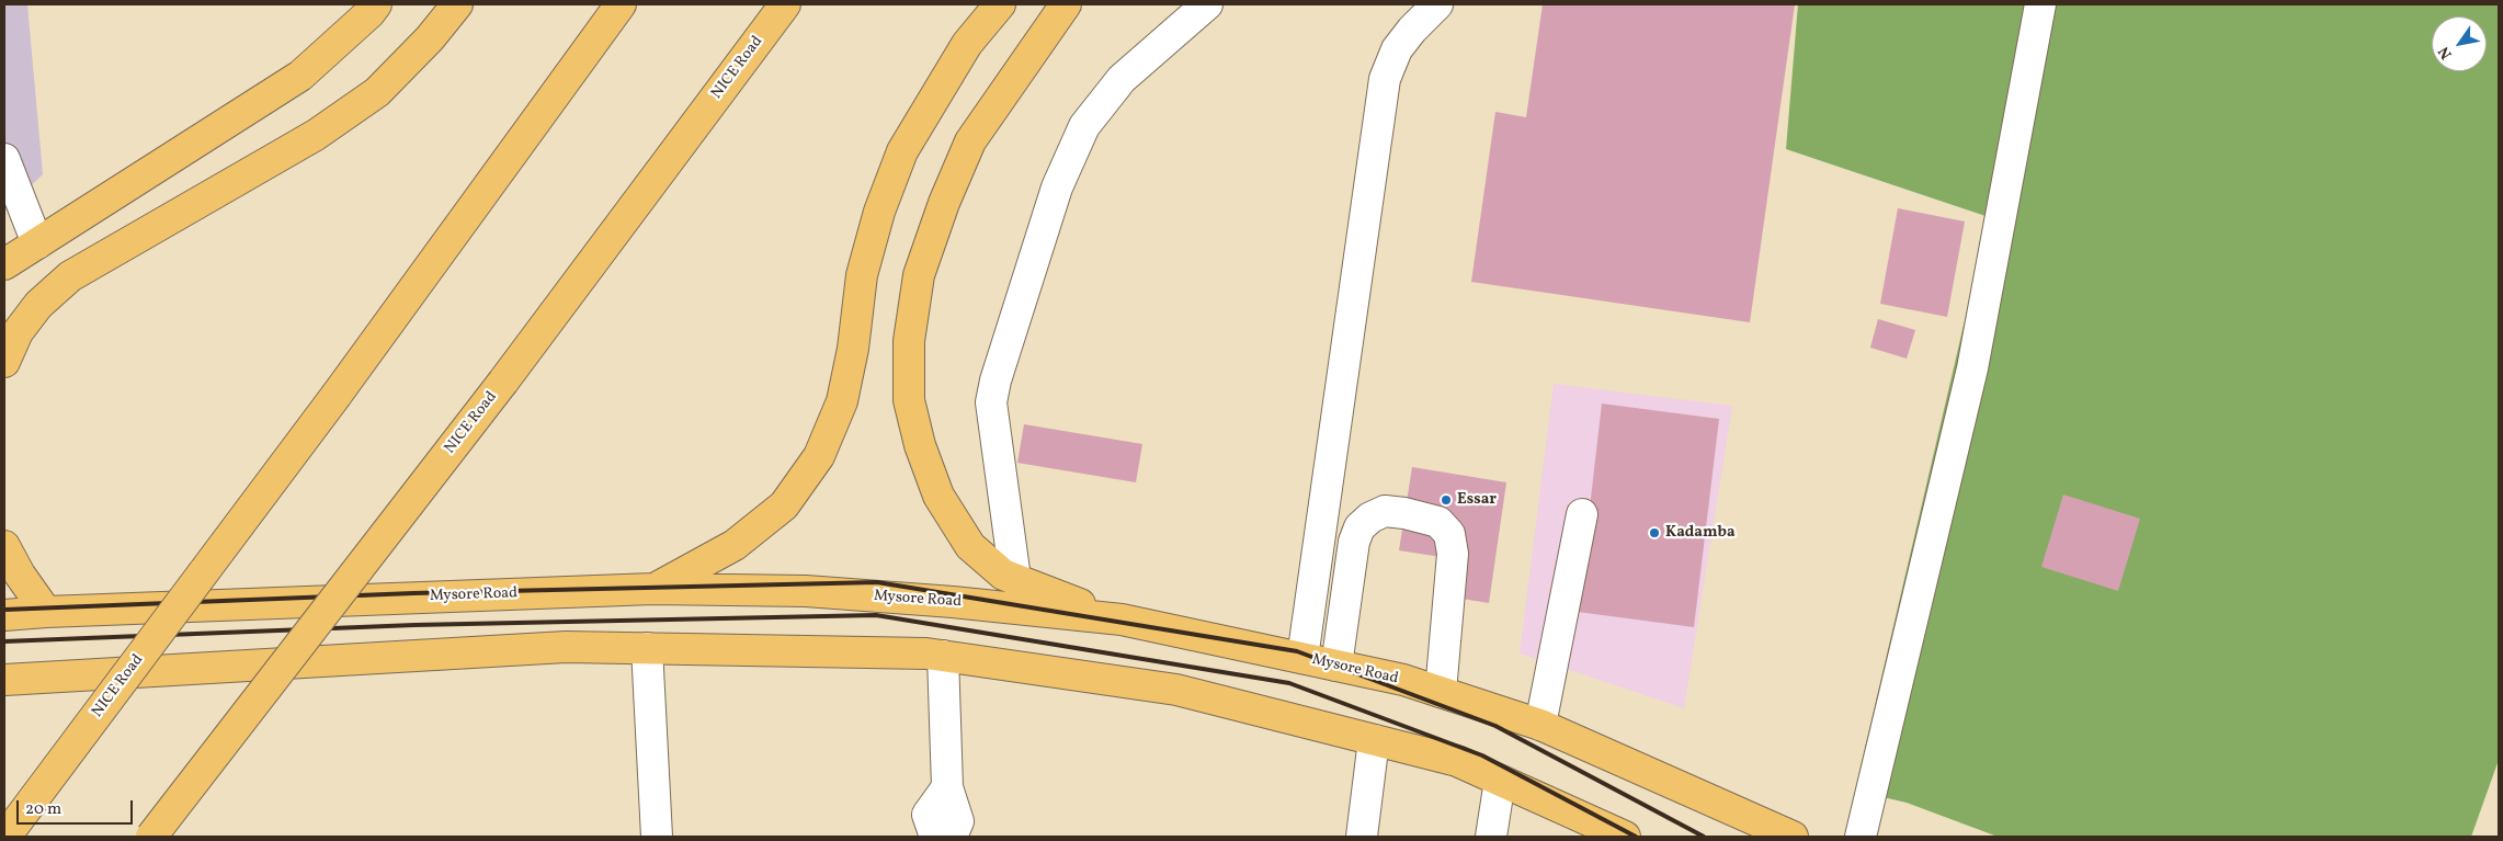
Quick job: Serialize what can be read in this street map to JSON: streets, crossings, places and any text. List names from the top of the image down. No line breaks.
{"streets":{"highway":["NICE Road","Mysore Road"]},"places":["Essar","Kadamba"],"scale_bar":"20 m","north":"bottom left"}
